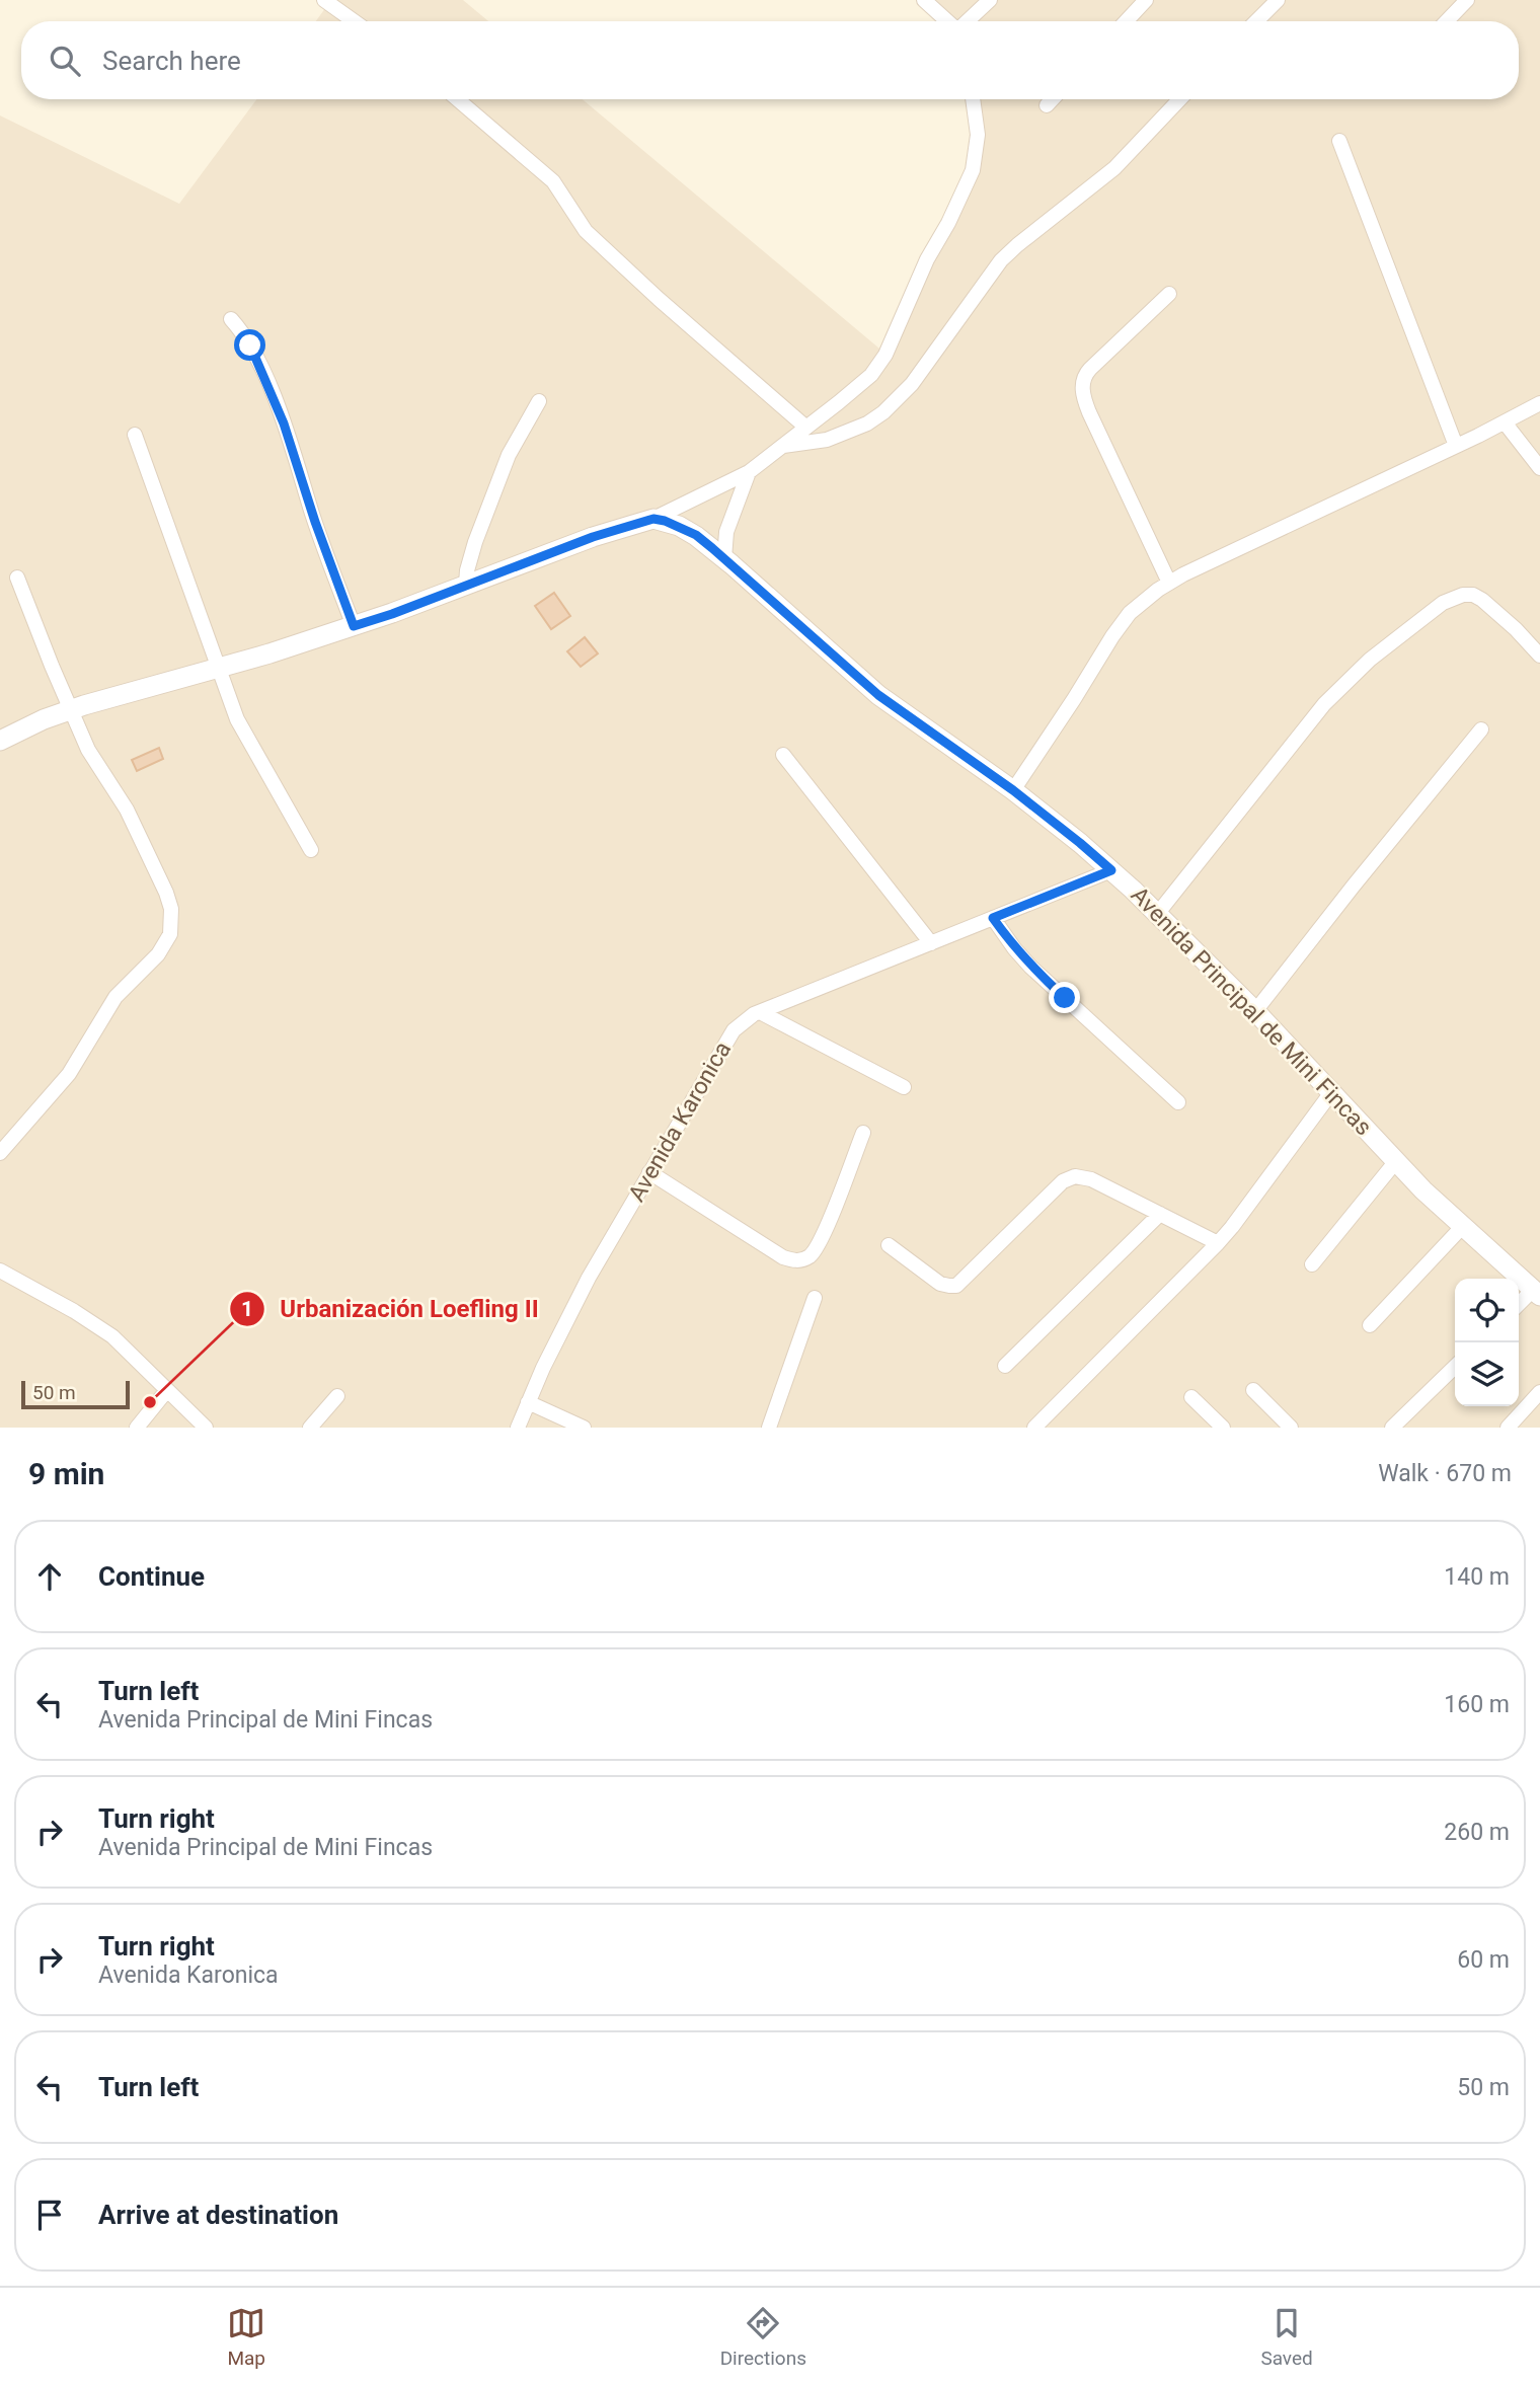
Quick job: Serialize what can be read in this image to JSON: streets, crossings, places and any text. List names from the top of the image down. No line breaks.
{"streets":{"street":["Avenida Principal de Mini Fincas","Avenida Karonica"]},"crossings":[["Avenida Principal de Mini Fincas","Avenida Karonica"]],"places":["Urbanización Loefling II"],"scale_bar":"50 m","page":{"search":"Search here","scale":"50 m","heading":["9 min","Walk · 670 m"],"list":[["Continue","140 m"],["Turn left","Avenida Principal de Mini Fincas","160 m"],["Turn right","Avenida Principal de Mini Fincas","260 m"],["Turn right","Avenida Karonica","60 m"],["Turn left","50 m"],"Arrive at destination"],"nav":["Map","Directions","Saved"]}}
